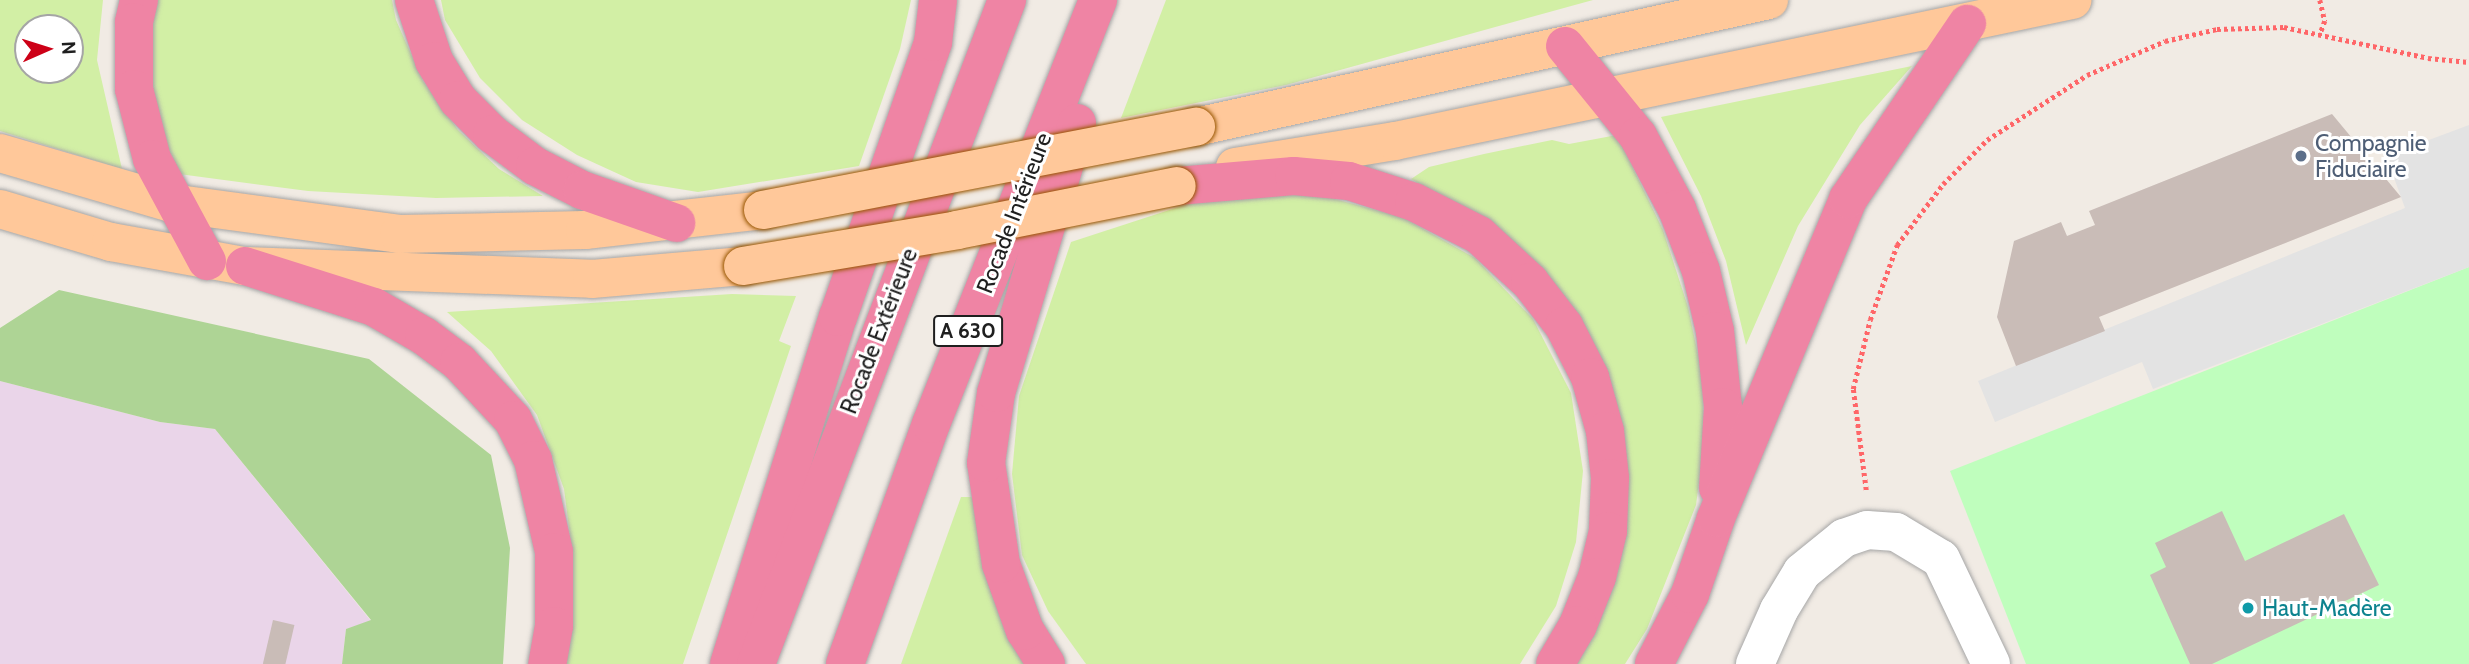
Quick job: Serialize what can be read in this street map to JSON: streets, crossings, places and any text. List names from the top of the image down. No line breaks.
{"streets":{"highway":["Rocade Intérieure","Rocade Extérieure","A 630"]},"places":["Compagnie Fiduciaire","Haut-Madère"],"north":"right"}
